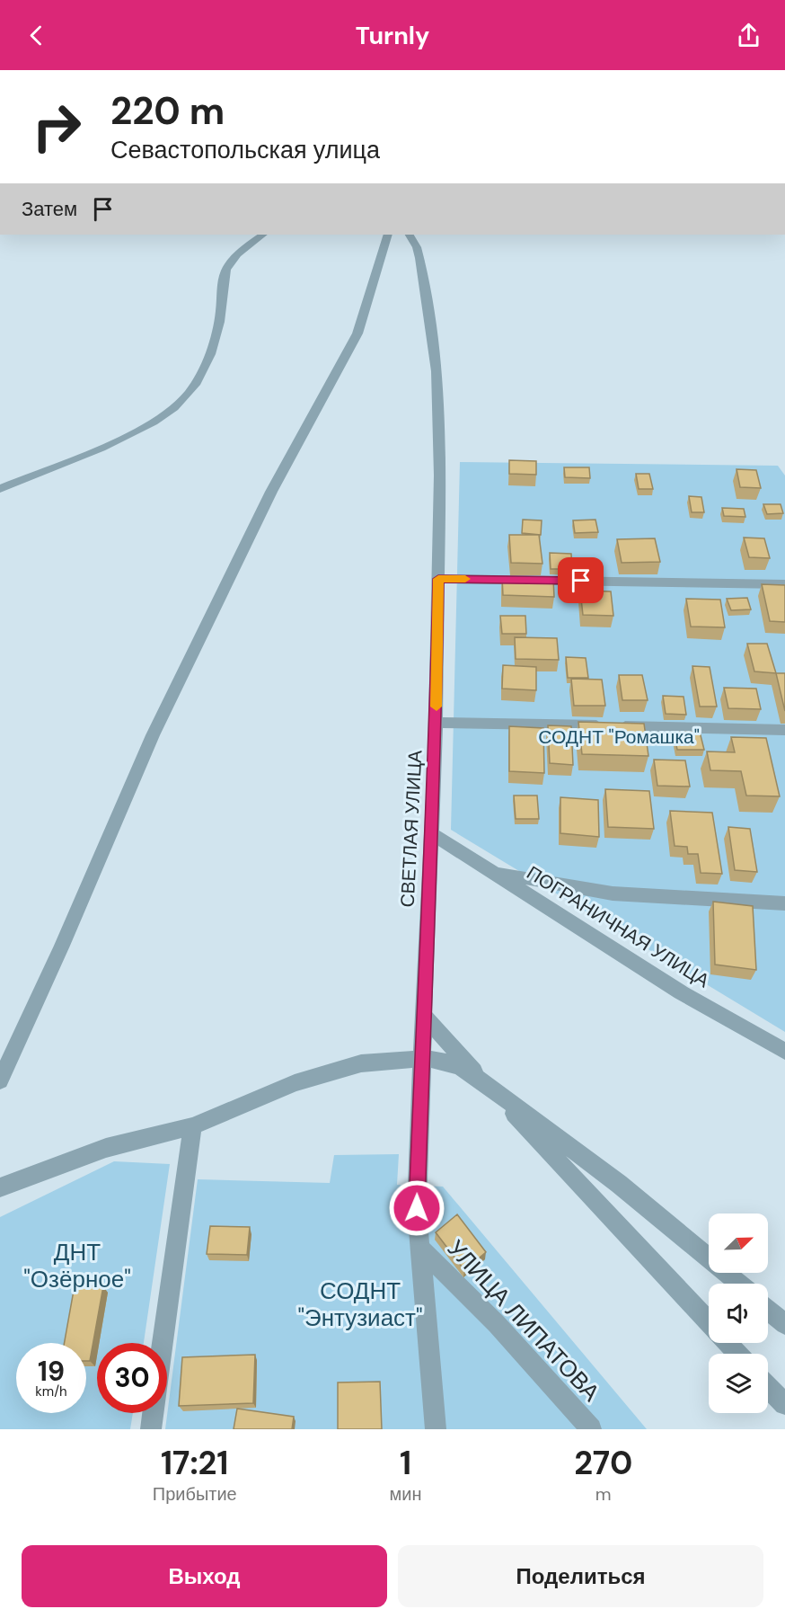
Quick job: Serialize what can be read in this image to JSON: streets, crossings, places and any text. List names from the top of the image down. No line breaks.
{"streets":{"street":["СВЕТЛАЯ УЛИЦА","ПОГРАНИЧНАЯ УЛИЦА","УЛИЦА ЛИПАТОВА"]},"crossings":[["СВЕТЛАЯ УЛИЦА","ПОГРАНИЧНАЯ УЛИЦА"],["СВЕТЛАЯ УЛИЦА","УЛИЦА ЛИПАТОВА"]],"parks":["СОДНТ \"Ромашка\"","ДНТ \"Озёрное\"","СОДНТ \"Энтузиаст\""],"north":"top right","page":{"header":"Turnly","turn":["220 m","Севастопольская улица"],"then":"Затем","speed":"19 km/h","limit":"30","eta":["17:21","Прибытие","1","мин","270","m"],"buttons":["Выход","Поделиться"]}}
